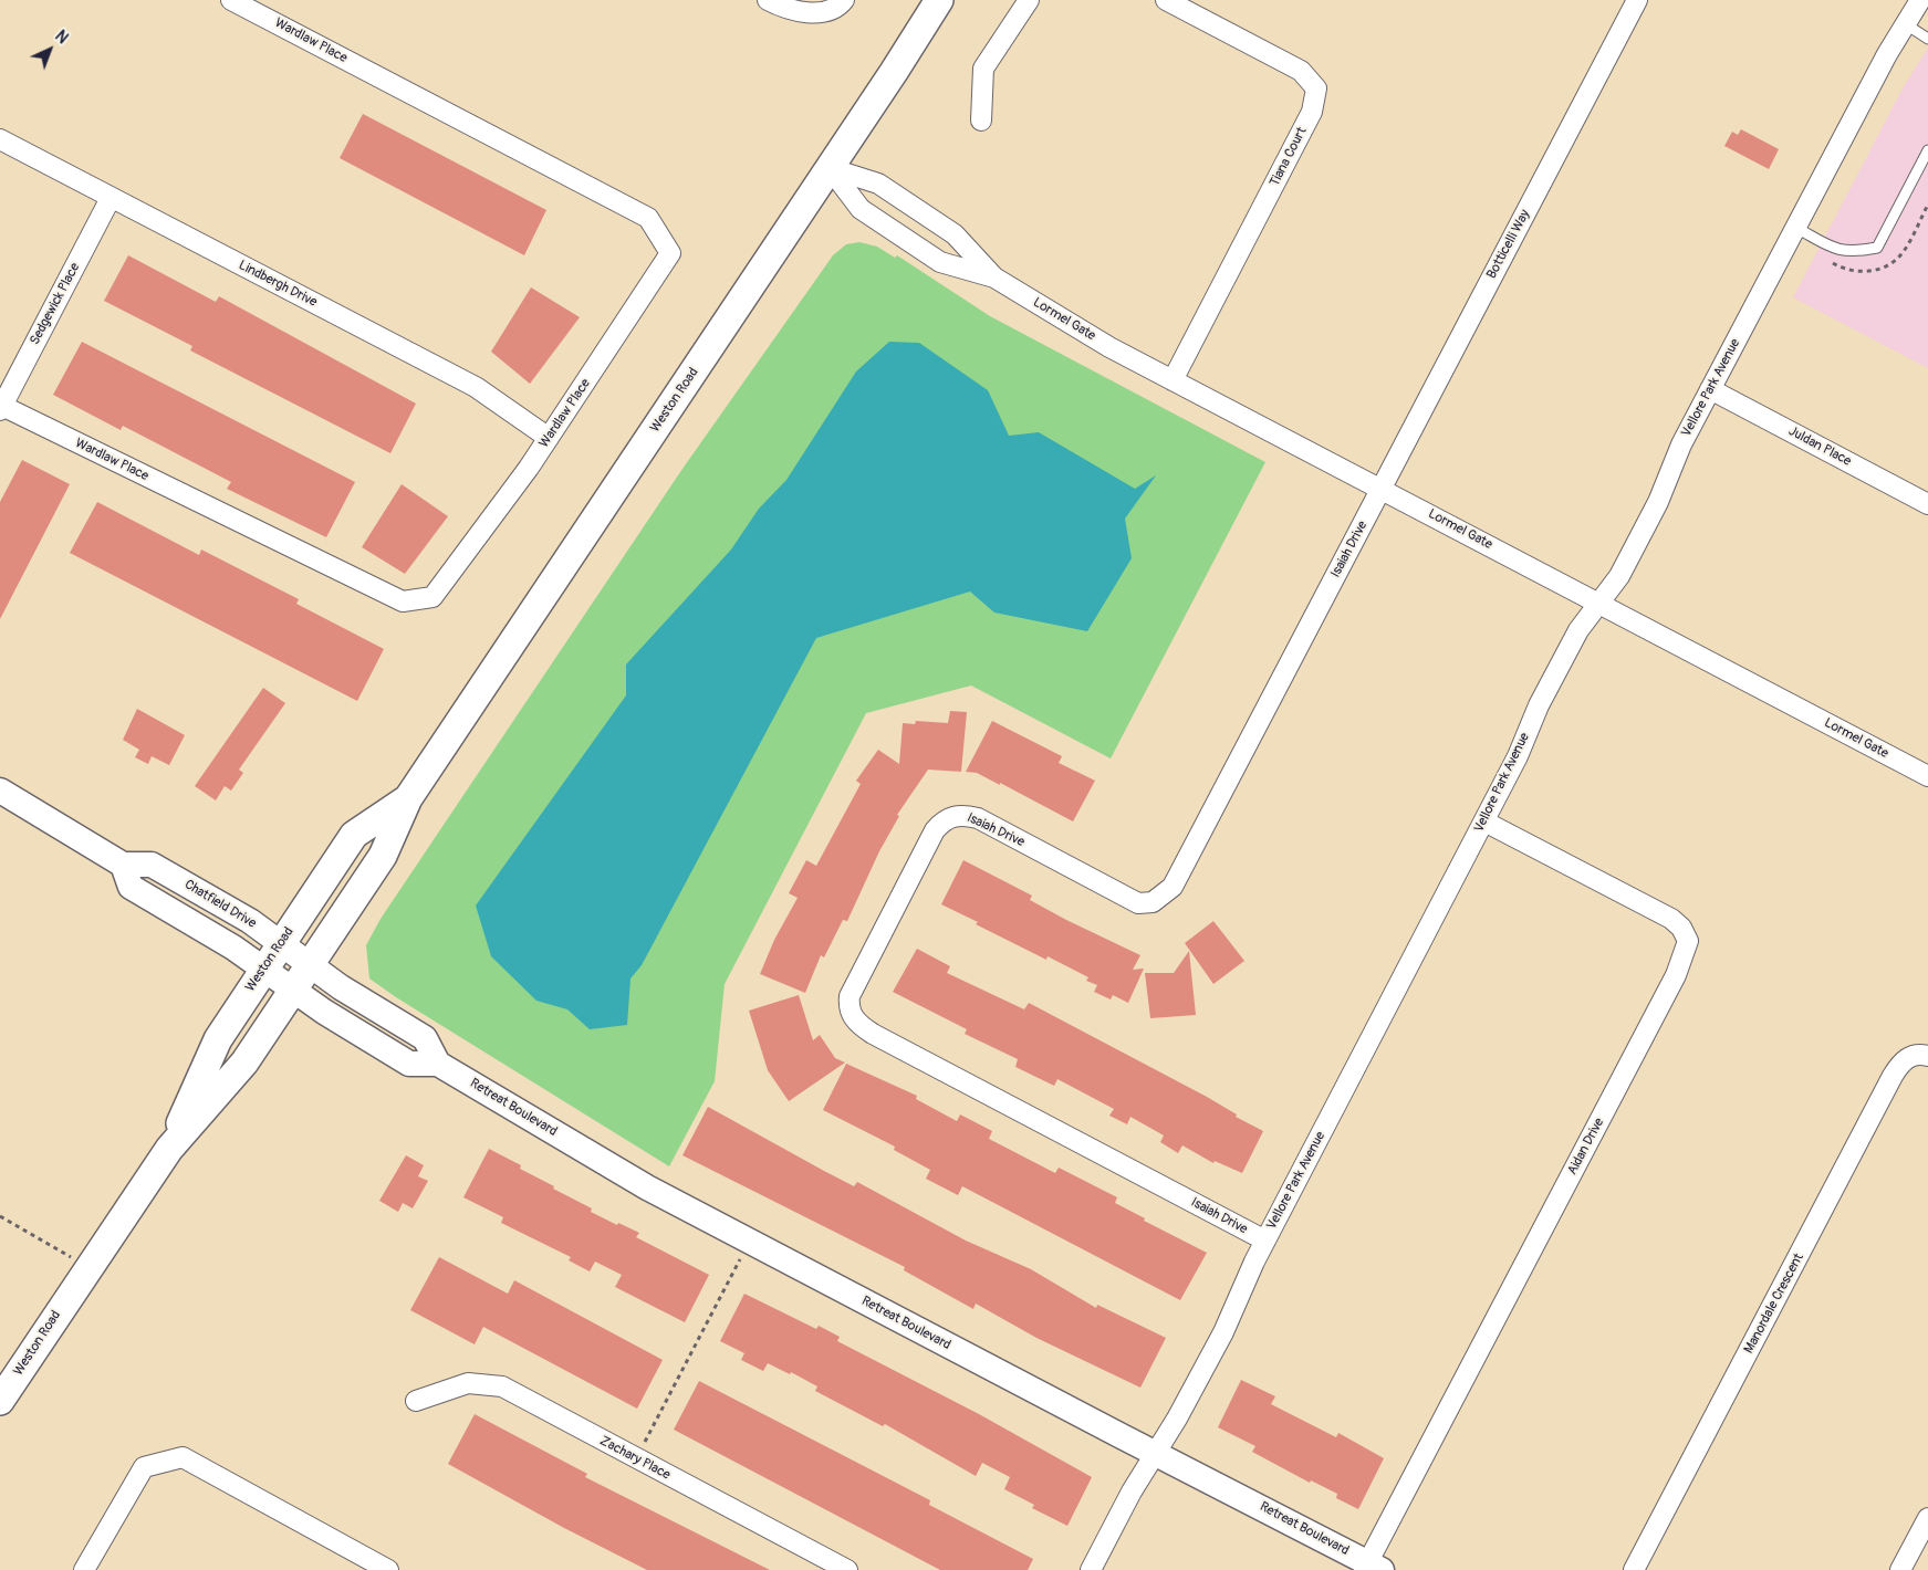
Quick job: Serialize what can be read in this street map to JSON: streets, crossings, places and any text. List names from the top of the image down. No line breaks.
{"streets":{"main road":["Weston Road"],"street":["Wardlaw Place","Tiana Court","Botticelli Way","Lindbergh Drive","Sedgewick Place","Lormel Gate","Vellore Park Avenue","Juldan Place","Isaiah Drive","Chatfield Drive","Retreat Boulevard","Aidan Drive","Manordale Crescent","Zachary Place"]},"crossings":[["Wardlaw Place","Lindbergh Drive"],["Wardlaw Place","Sedgewick Place"],["Tiana Court","Lormel Gate"],["Botticelli Way","Lormel Gate"],["Botticelli Way","Isaiah Drive"],["Lindbergh Drive","Sedgewick Place"],["Lormel Gate","Vellore Park Avenue"],["Lormel Gate","Weston Road"],["Lormel Gate","Isaiah Drive"],["Vellore Park Avenue","Juldan Place"],["Vellore Park Avenue","Isaiah Drive"],["Vellore Park Avenue","Retreat Boulevard"],["Vellore Park Avenue","Aidan Drive"],["Weston Road","Chatfield Drive"],["Retreat Boulevard","Aidan Drive"]],"north":"top right"}
